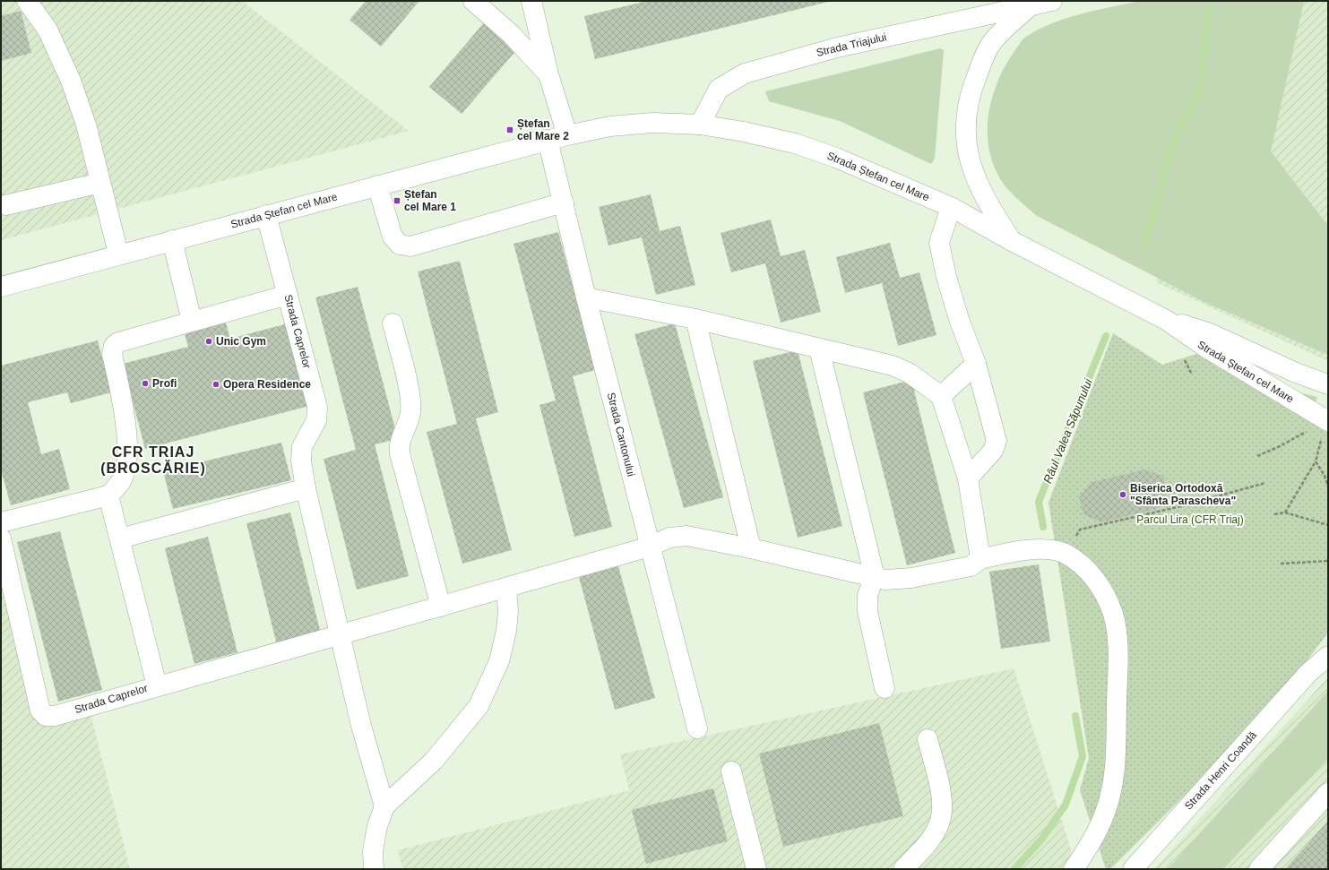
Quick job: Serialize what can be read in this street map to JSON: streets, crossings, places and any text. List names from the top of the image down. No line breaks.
{"streets":{"street":["Strada Triajului","Strada Ștefan cel Mare","Strada Caprelor","Strada Cantonului","Strada Henri Coandă"]},"crossings":[["Strada Triajului","Strada Ștefan cel Mare"],["Strada Ștefan cel Mare","Strada Caprelor"],["Strada Ștefan cel Mare","Strada Cantonului"]],"districts":["CFR TRIAJ (BROSCĂRIE)"],"water":["Râul Valea Săpunului"],"parks":["Parcul Lira (CFR Triaj)"],"places":{"transit":["Ștefan cel Mare 2","Ștefan cel Mare 1"],"other":["Unic Gym","Profi","Opera Residence","Biserica Ortodoxă \"Sfânta Parascheva\""]}}
